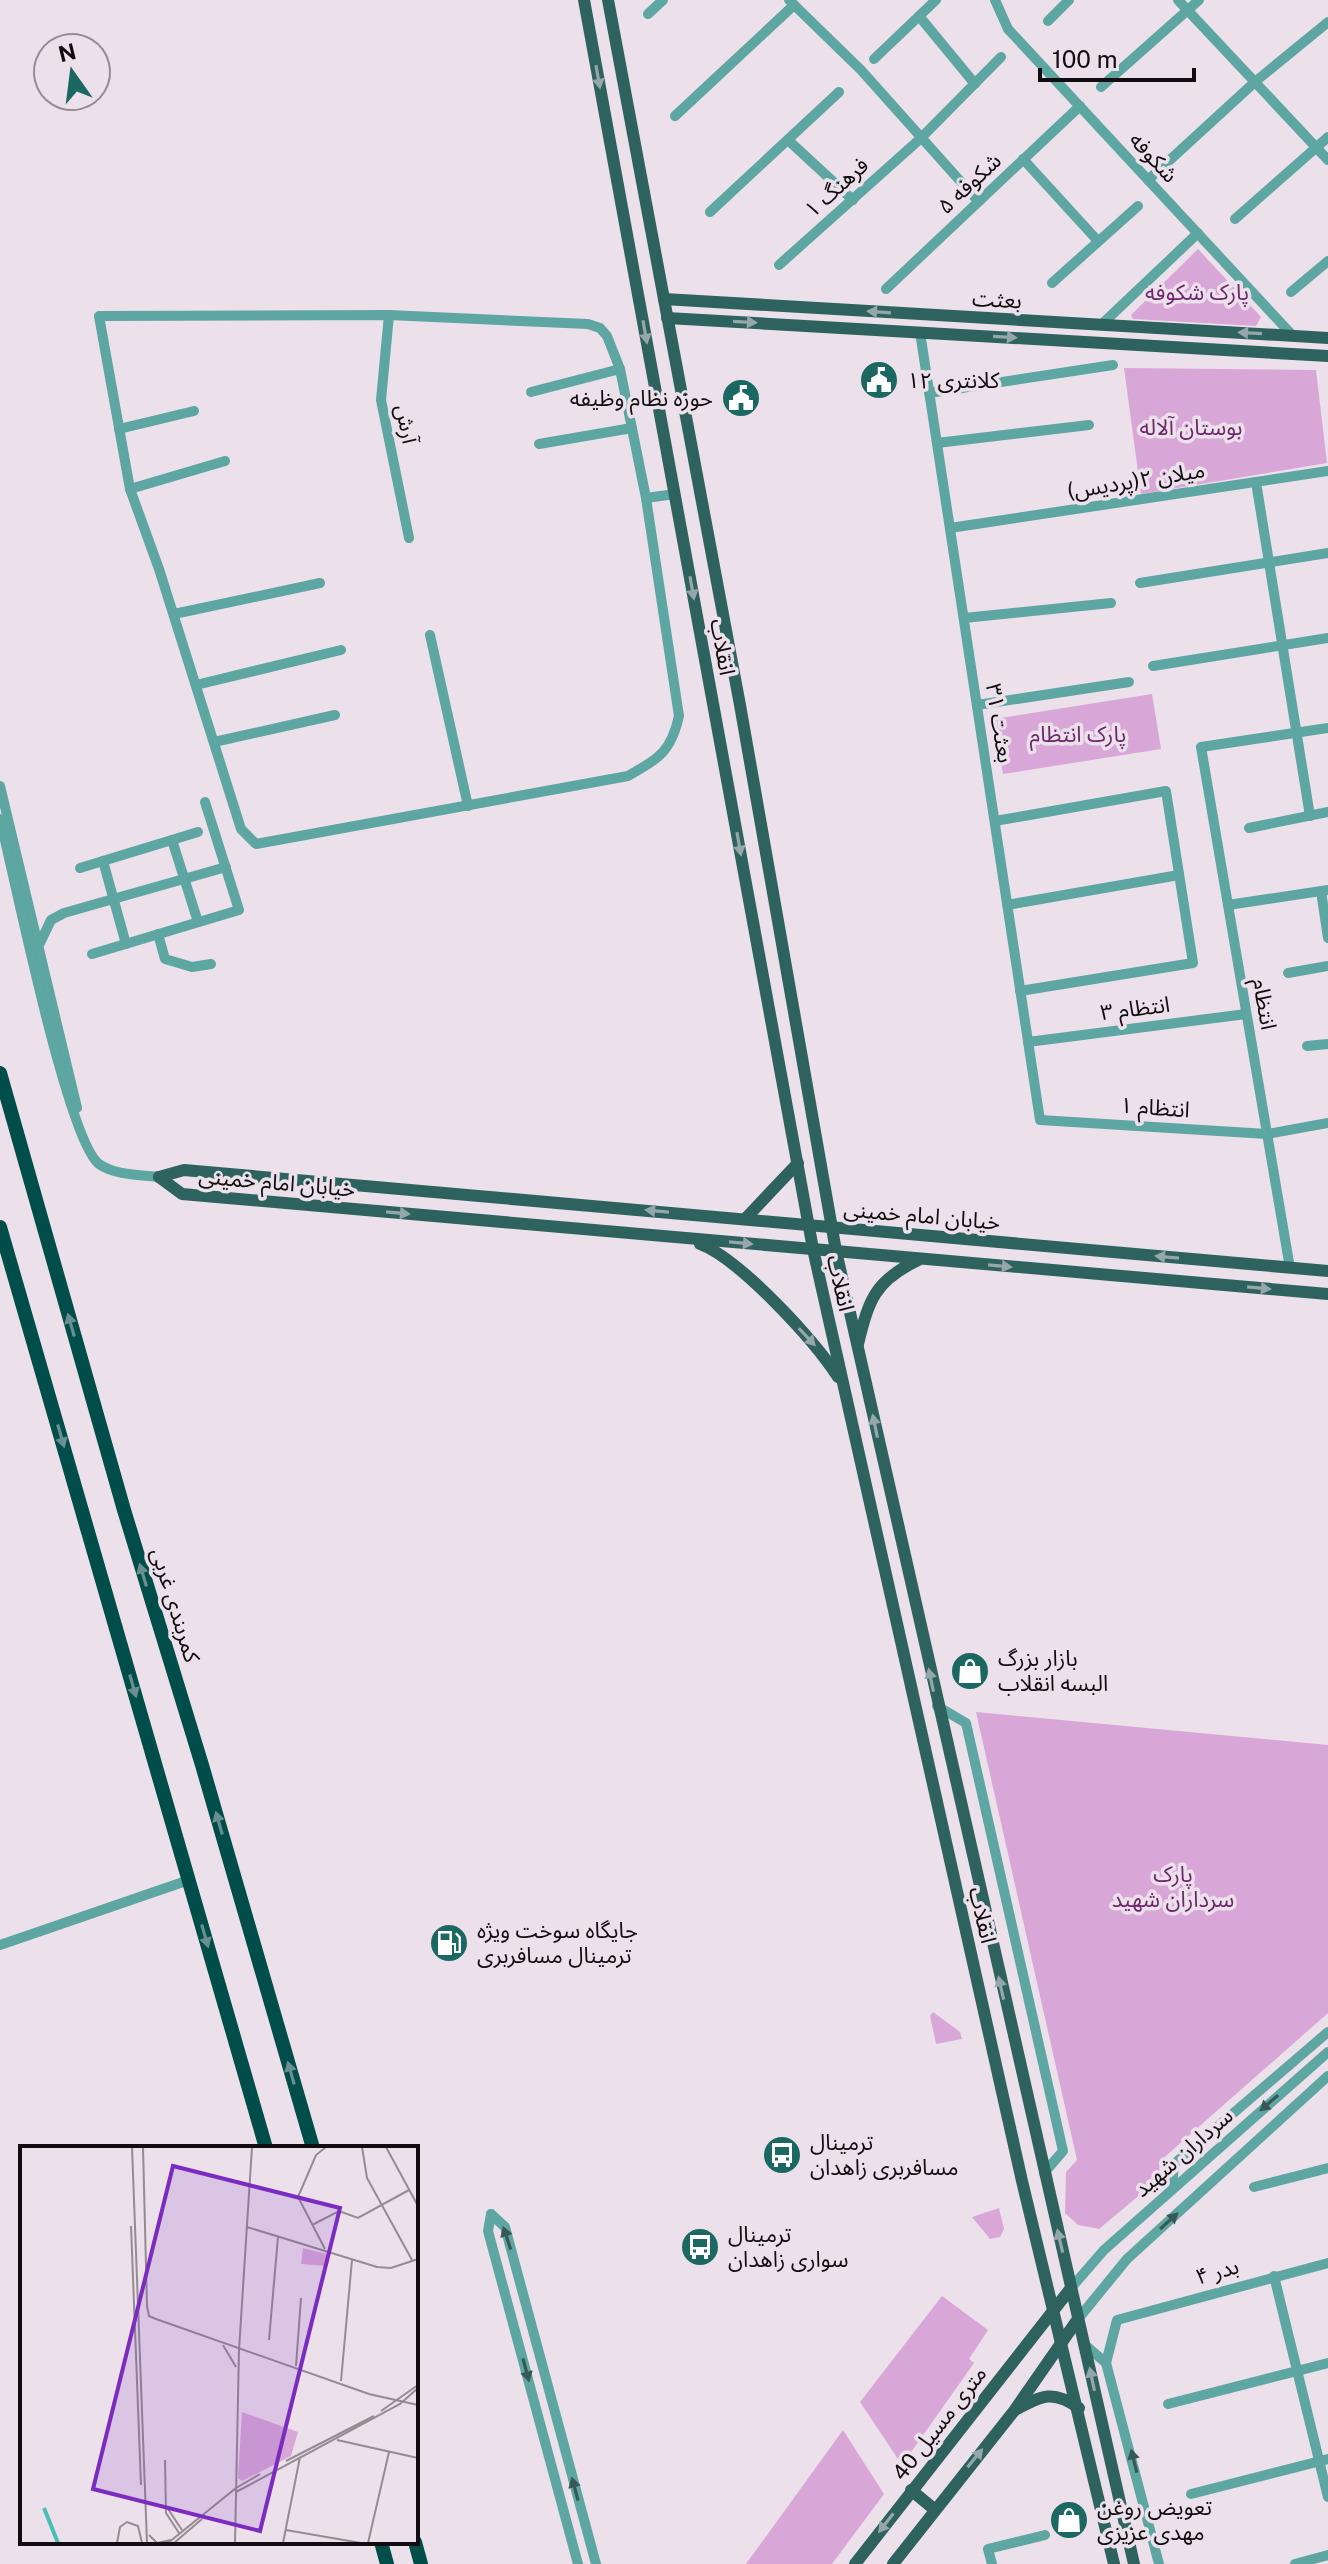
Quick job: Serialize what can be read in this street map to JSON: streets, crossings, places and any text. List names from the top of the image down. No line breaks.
{"streets":{"highway":["کمربندی غربی"],"main road":["بعثت","انقلاب","خیابان امام خمینی","40 متری مسیل"],"street":["شکوفه","شکوفه ۵","فرهنگ ۱","آرش","میلان ۲(پردیس)","بعثت ۳۱","انتظام","انتظام ۳","انتظام ۱","سرداران شهید","بدر ۴"]},"crossings":[["شکوفه","شکوفه ۵"],["شکوفه","بعثت"],["بعثت","انقلاب"],["بعثت","بعثت ۳۱"],["میلان ۲(پردیس)","بعثت ۳۱"],["انقلاب","خیابان امام خمینی"],["انقلاب","سرداران شهید"],["انقلاب","40 متری مسیل"],["بعثت ۳۱","انتظام ۳"],["بعثت ۳۱","انتظام ۱"],["انتظام","انتظام ۳"],["انتظام","انتظام ۱"],["انتظام","خیابان امام خمینی"],["سرداران شهید","40 متری مسیل"]],"parks":["پارک شکوفه","بوستان آلاله","پارک انتظام","پارک سرداران شهید"],"places":{"public building":["کلانتری ۱۲","حوزه نظام وظیفه"],"shop":["بازار بزرگ البسه انقلاب","تعویض روغن مهدی عزیزی"],"fuel station":["جایگاه سوخت ویژه ترمینال مسافربری"],"bus stop":["ترمینال مسافربری زاهدان","ترمینال سواری زاهدان"]},"scale_bar":"100 m","north":"top"}
